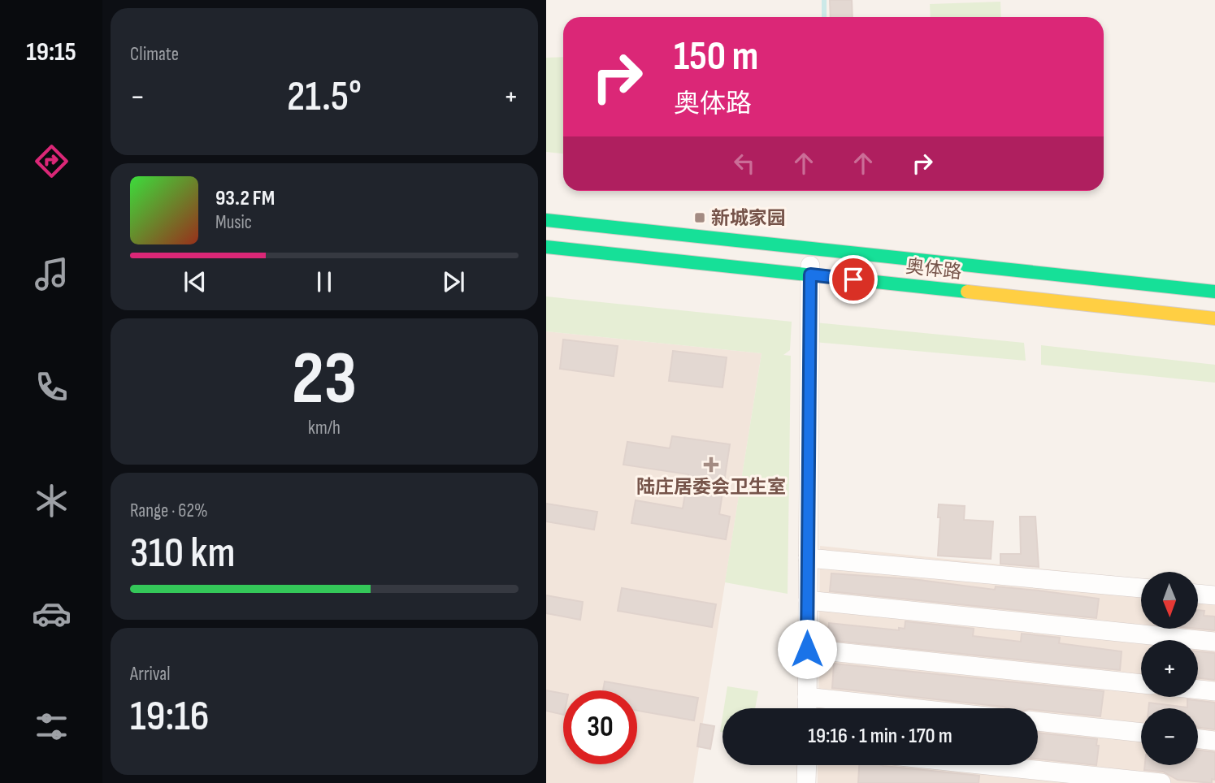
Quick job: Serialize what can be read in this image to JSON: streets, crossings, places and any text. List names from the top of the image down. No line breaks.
{"streets":{"main road":["奥体路"]},"places":{"transit":["新城家园"],"health":["陆庄居委会卫生室"]},"north":"bottom","page":{"tabs":"19:15","tile":["Climate",["23","km/h"],["Range · 62%","310 km"],["Arrival","19:16"]],"turn":["150 m","奥体路"],"heat":["−","21.5°","+"],"song":["93.2 FM","Music"],"map_buttons":["+","−"],"limit":"30","trip":"19:16 · 1 min · 170 m"}}
